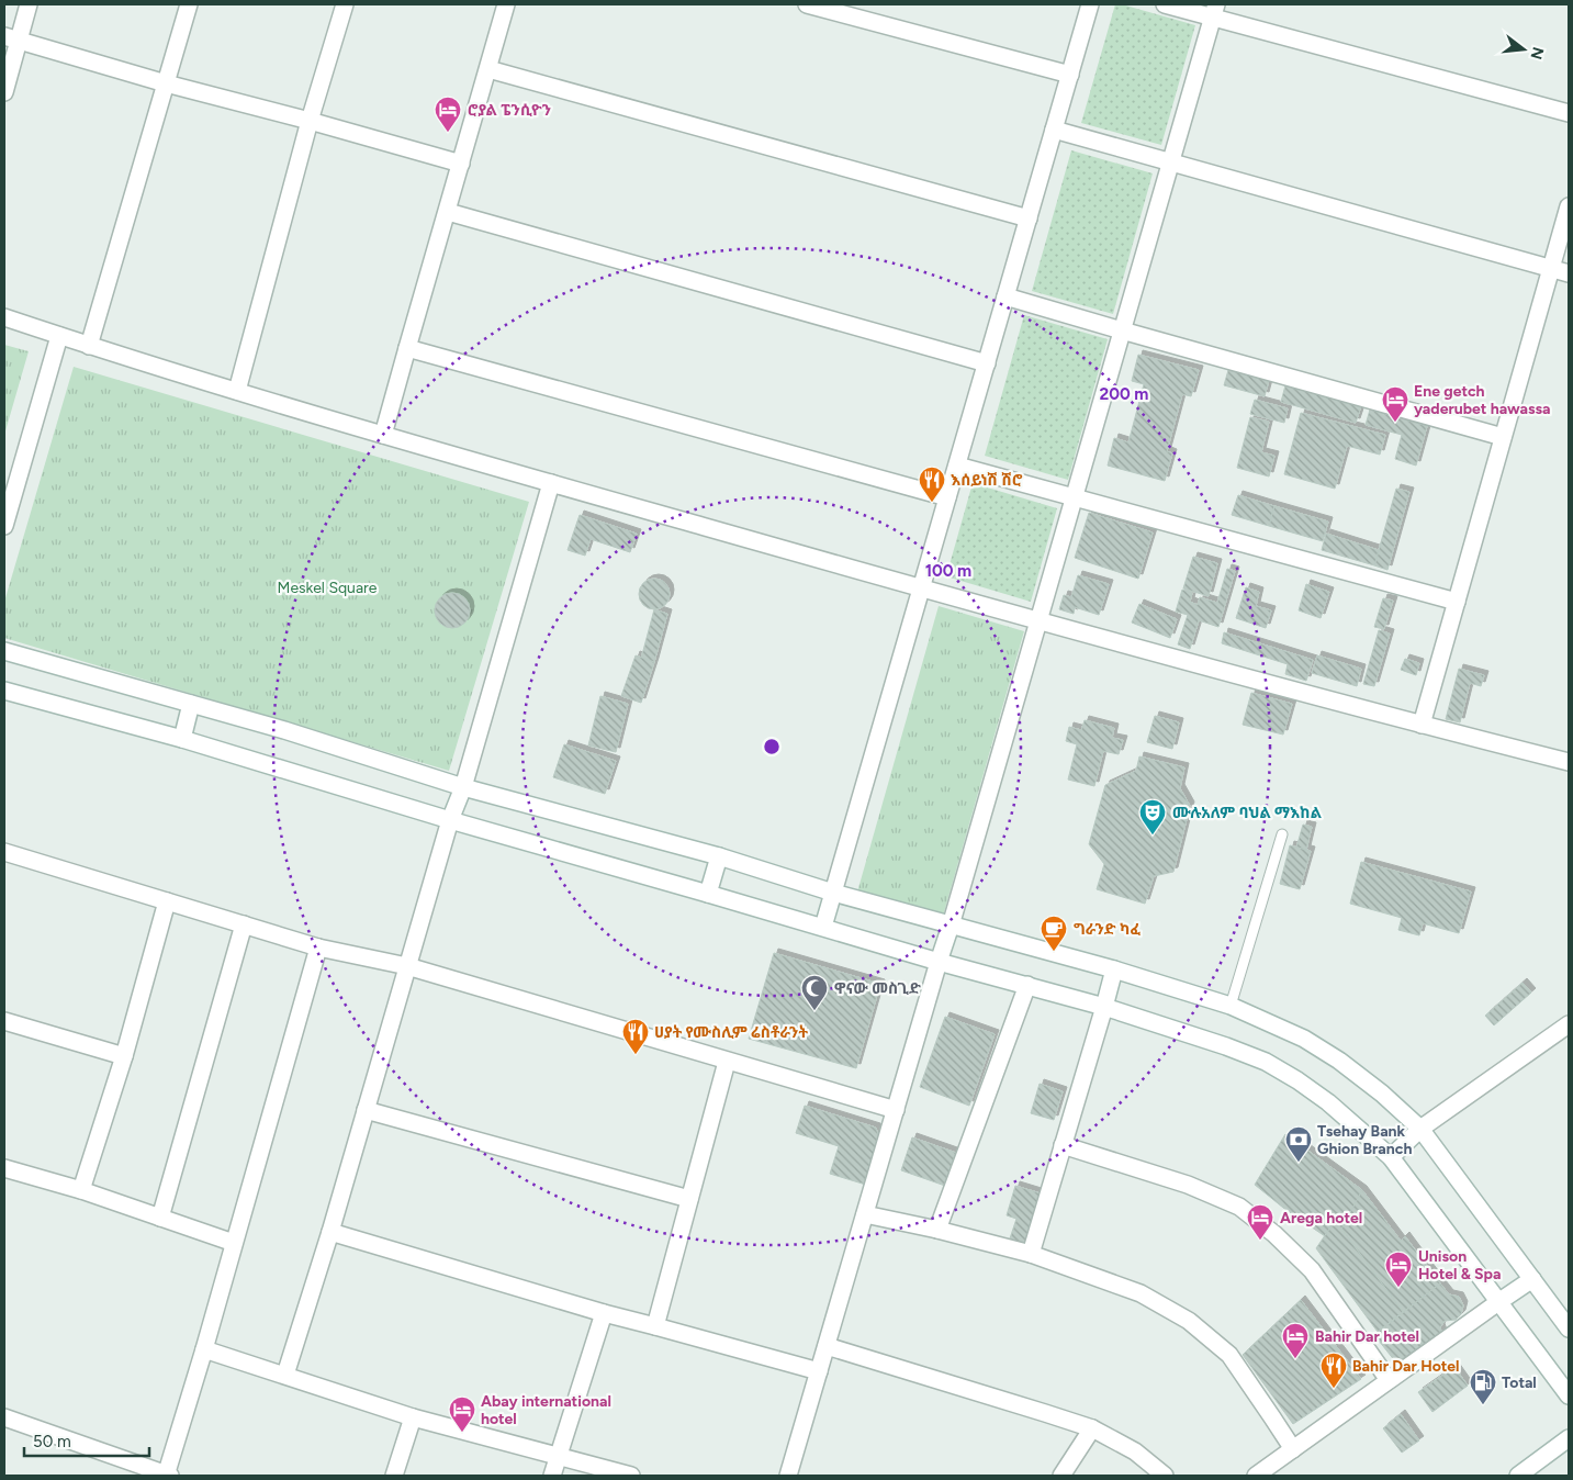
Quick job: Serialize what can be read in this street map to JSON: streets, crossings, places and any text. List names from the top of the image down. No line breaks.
{"parks":["Meskel Square"],"places":{"hotel":["ሮያል ፔንሲዮን","Ene getch yaderubet hawassa","Arega hotel","Unison Hotel & Spa","Bahir Dar hotel","Abay international hotel"],"restaurant":["እሰይነሽ ሽሮ","ሀያት የሙስሊም ሬስቶራንት","Bahir Dar Hotel"],"theatre":["ሙሉአለም ባህል ማእከል"],"cafe":["ግራንድ ካፈ"],"mosque":["ዋናው መስጊድ"],"bank":["Tsehay Bank Ghion Branch"],"fuel station":["Total"]},"scale_bar":"50 m","north":"right","rings":["200 m","100 m"]}
